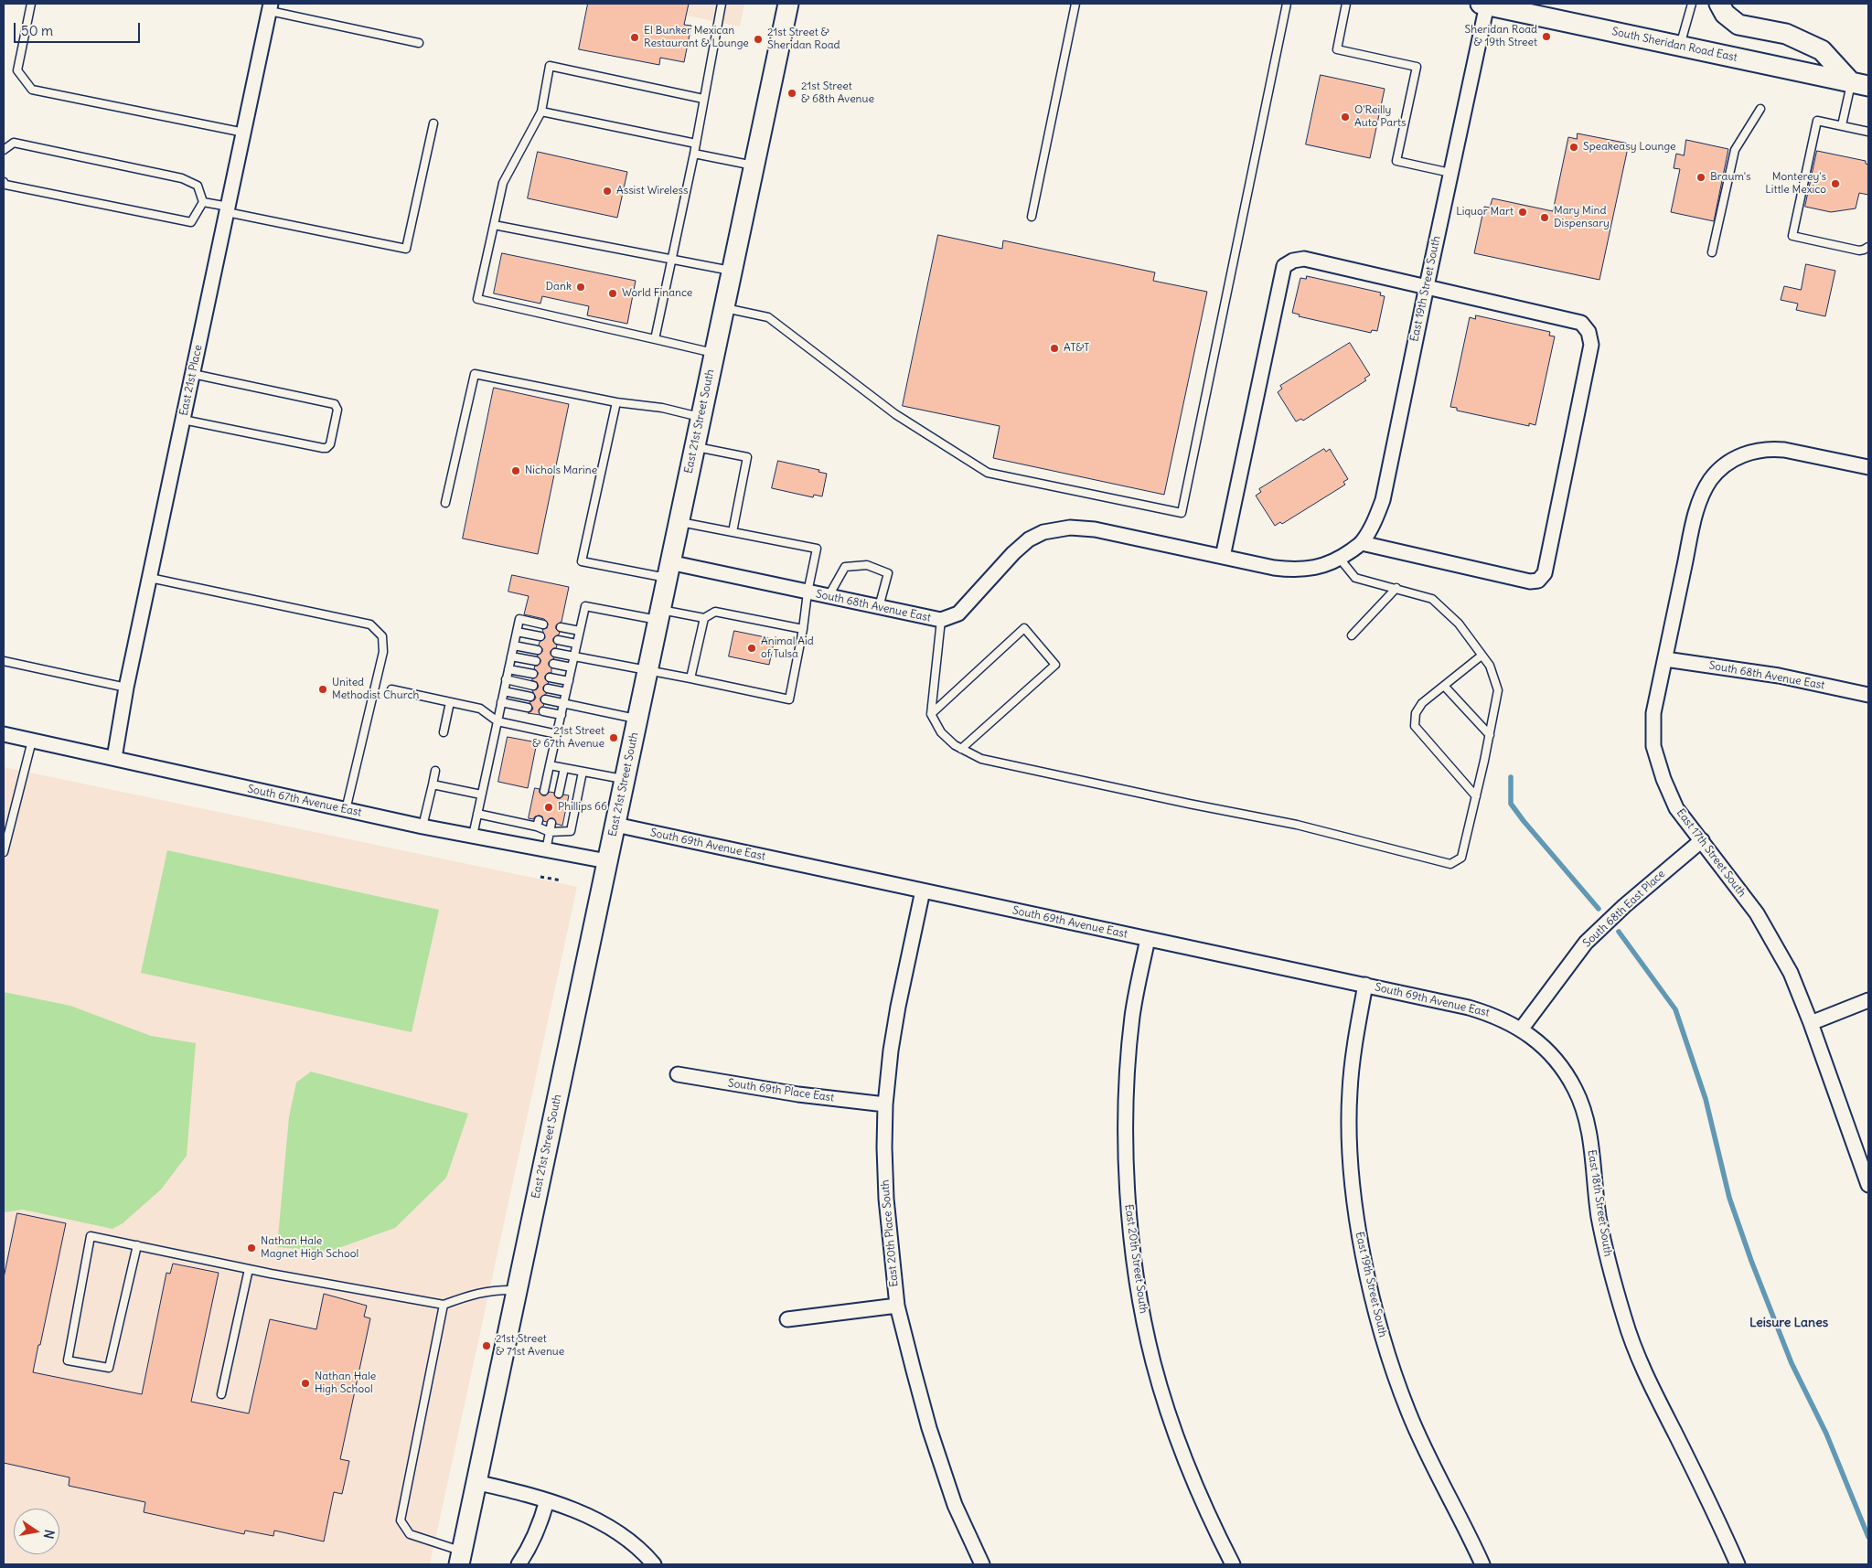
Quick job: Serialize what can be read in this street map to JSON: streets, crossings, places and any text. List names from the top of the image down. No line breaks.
{"streets":{"main road":["South Sheridan Road East","East 21st Street South"],"street":["East 19th Street South","East 21st Place","South 68th Avenue East","South 67th Avenue East","South 69th Avenue East","East 17th Street South","South 68th East Place","South 69th Place East","East 18th Street South","East 20th Place South","East 20th Street South"]},"crossings":[["South Sheridan Road East","East 19th Street South"],["East 19th Street South","South 68th Avenue East"],["East 19th Street South","South 69th Avenue East"],["East 21st Place","South 67th Avenue East"],["East 21st Street South","South 68th Avenue East"],["East 21st Street South","South 67th Avenue East"],["East 21st Street South","South 69th Avenue East"],["South 68th Avenue East","East 17th Street South"],["South 69th Avenue East","South 68th East Place"],["South 69th Avenue East","East 18th Street South"],["South 69th Avenue East","East 20th Place South"],["South 69th Avenue East","East 20th Street South"],["East 17th Street South","South 68th East Place"],["South 68th East Place","East 18th Street South"],["South 69th Place East","East 20th Place South"]],"districts":["Leisure Lanes"],"places":["Sheridan Road & 19th Street","El Bunker Mexican Restaurant & Lounge","21st Street & Sheridan Road","21st Street & 68th Avenue","O'Reilly Auto Parts","Speakeasy Lounge","Braum's","Monterey's Little Mexico","Assist Wireless","Liquor Mart","Mary Mind Dispensary","Dank","World Finance","AT&T","Nichols Marine","Animal Aid of Tulsa","United Methodist Church","21st Street & 67th Avenue","Phillips 66","Nathan Hale Magnet High School","21st Street & 71st Avenue","Nathan Hale High School"],"scale_bar":"50 m","north":"right"}
